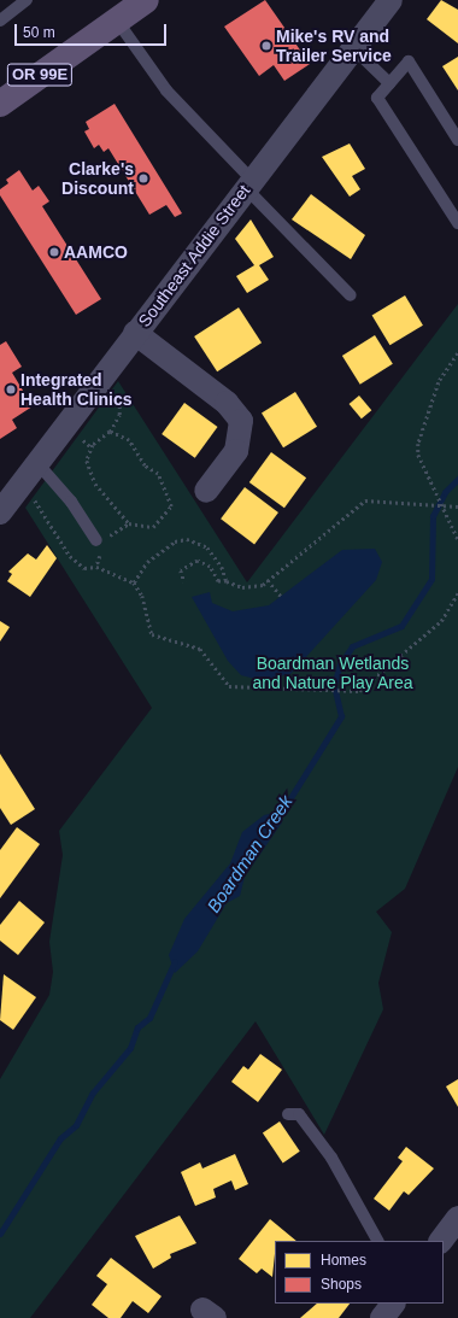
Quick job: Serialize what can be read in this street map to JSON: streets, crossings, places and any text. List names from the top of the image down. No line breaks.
{"streets":{"main road":["OR 99E"],"street":["Southeast Addie Street"]},"water":["Boardman Creek"],"parks":["Boardman Wetlands and Nature Play Area"],"places":["Mike's RV and Trailer Service","Clarke's Discount","AAMCO","Integrated Health Clinics"],"legend":["Homes","Shops"],"scale_bar":"50 m"}
